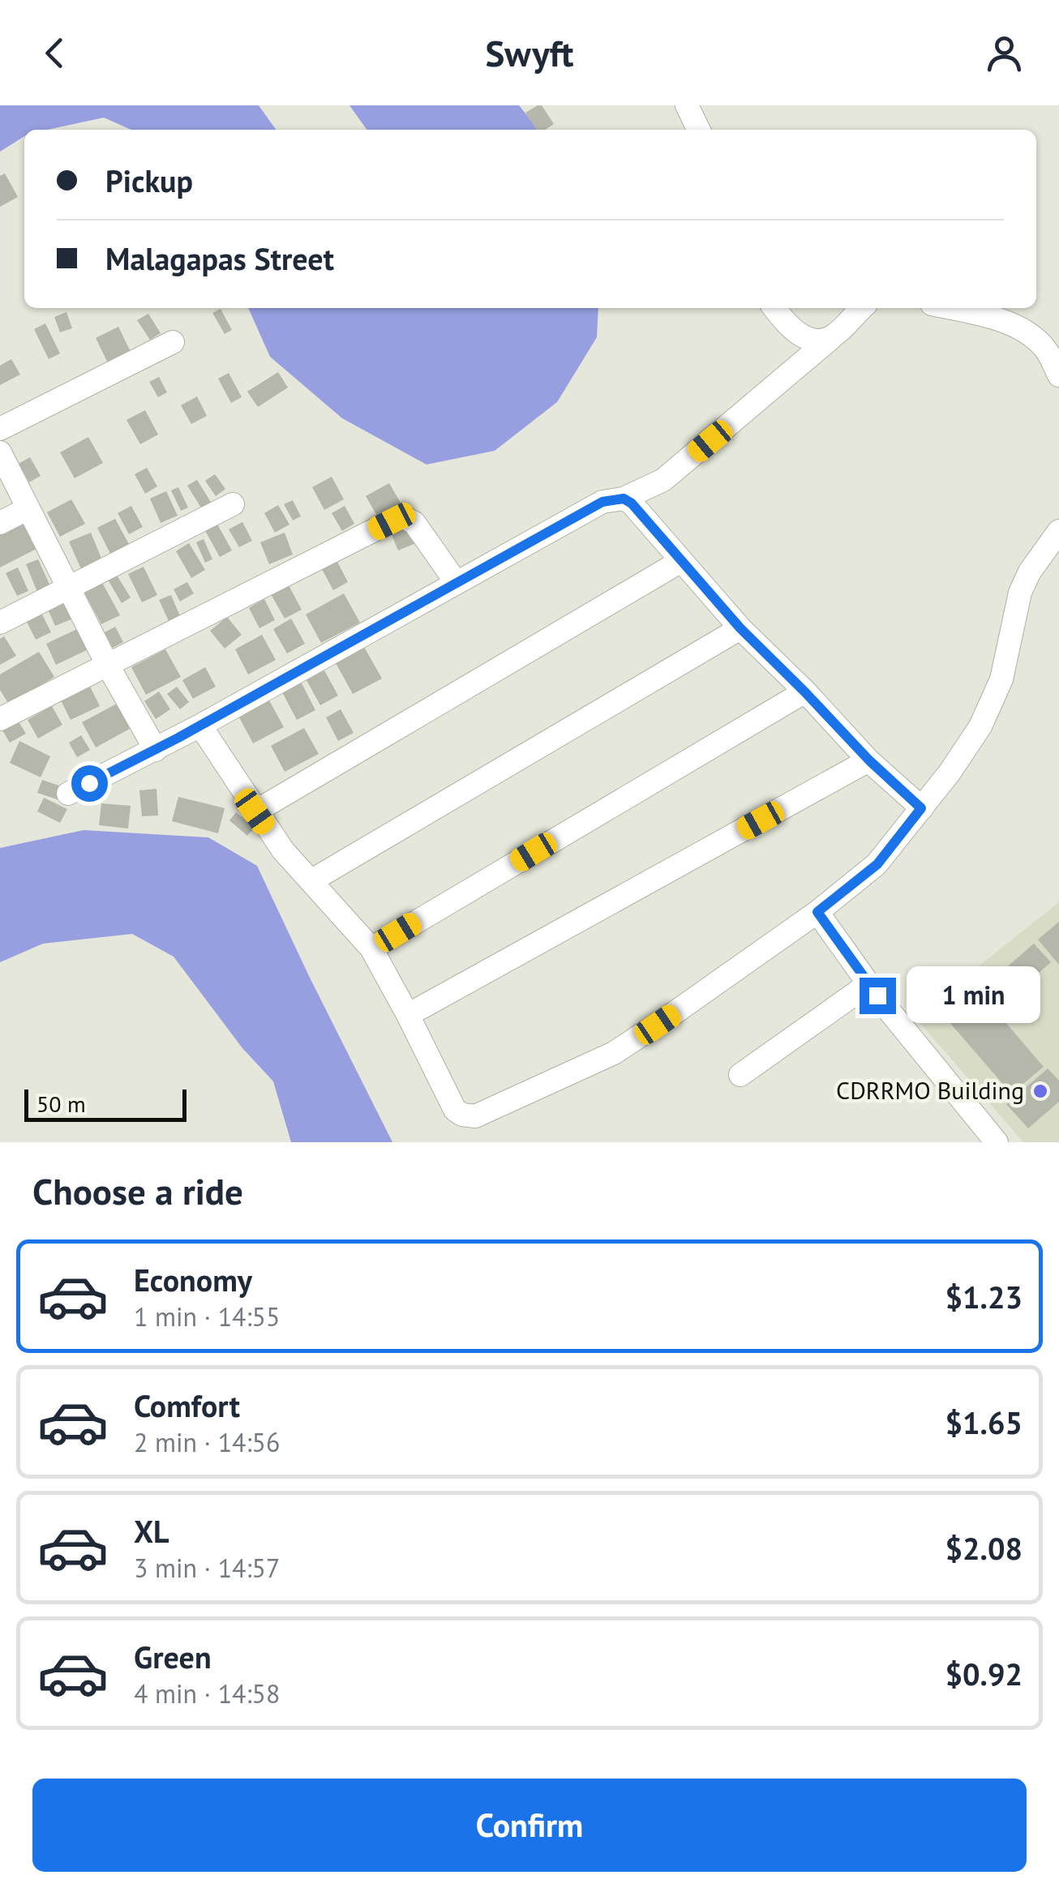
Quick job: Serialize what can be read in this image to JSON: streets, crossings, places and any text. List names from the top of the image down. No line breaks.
{"places":["CDRRMO Building"],"scale_bar":"50 m","page":{"header":"Swyft","banner":["Pickup","Malagapas Street"],"bubble":"1 min","scale":"50 m","heading":"Choose a ride","list":[{"name":"Economy","note":"1 min · 14:55","value":"$1.23"},{"name":"Comfort","note":"2 min · 14:56","value":"$1.65"},{"name":"XL","note":"3 min · 14:57","value":"$2.08"},{"name":"Green","note":"4 min · 14:58","value":"$0.92"}],"buttons":"Confirm"}}
